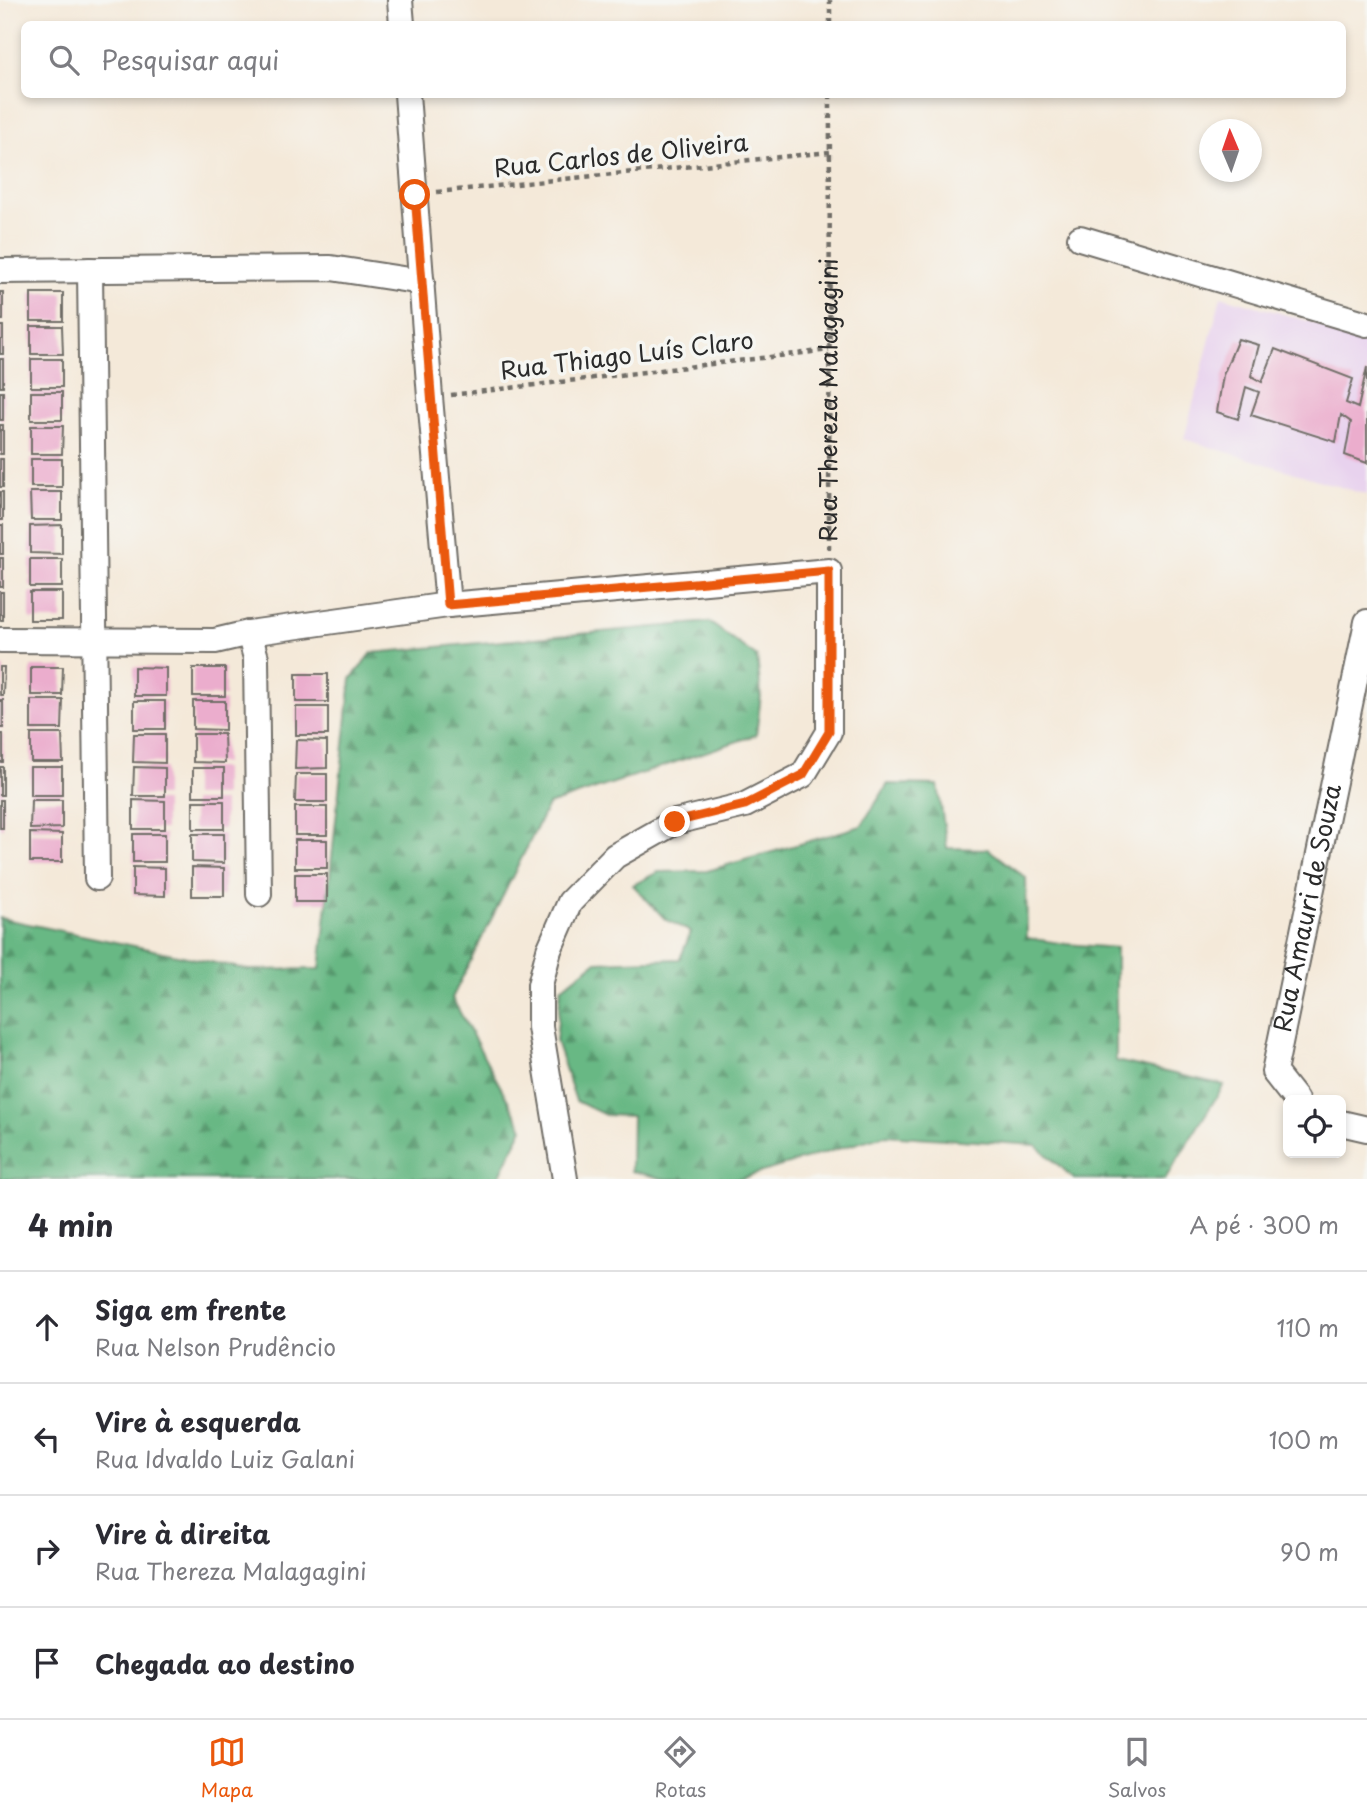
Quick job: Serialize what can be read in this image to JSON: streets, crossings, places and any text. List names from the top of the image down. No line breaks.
{"streets":{"street":["Rua Thereza Malagagini","Rua Amauri de Souza"],"path":["Rua Carlos de Oliveira","Rua Thiago Luís Claro"]},"crossings":[["Rua Carlos de Oliveira","Rua Thereza Malagagini"],["Rua Thiago Luís Claro","Rua Thereza Malagagini"]],"north":"top","page":{"search":"Pesquisar aqui","heading":["4 min","A pé · 300 m"],"list":[["Siga em frente","Rua Nelson Prudêncio","110 m"],["Vire à esquerda","Rua Idvaldo Luiz Galani","100 m"],["Vire à direita","Rua Thereza Malagagini","90 m"],"Chegada ao destino"],"nav":["Mapa","Rotas","Salvos"]}}
